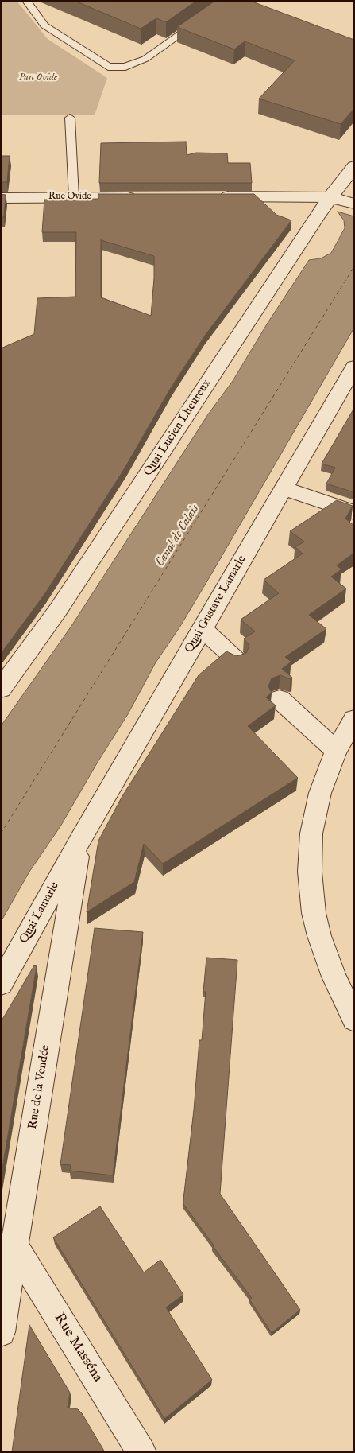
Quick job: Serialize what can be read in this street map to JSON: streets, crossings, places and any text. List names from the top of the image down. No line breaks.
{"streets":{"street":["Rue Ovide","Quai Lucien Lheureux","Quai Gustave Lamarle","Quai Lamarle","Rue de la Vendée","Rue Masséna"]},"crossings":[["Quai Gustave Lamarle","Quai Lamarle"],["Quai Gustave Lamarle","Rue de la Vendée"],["Quai Lamarle","Rue de la Vendée"],["Rue de la Vendée","Rue Masséna"]],"water":["Canal de Calais"],"parks":["Parc Ovide"]}
